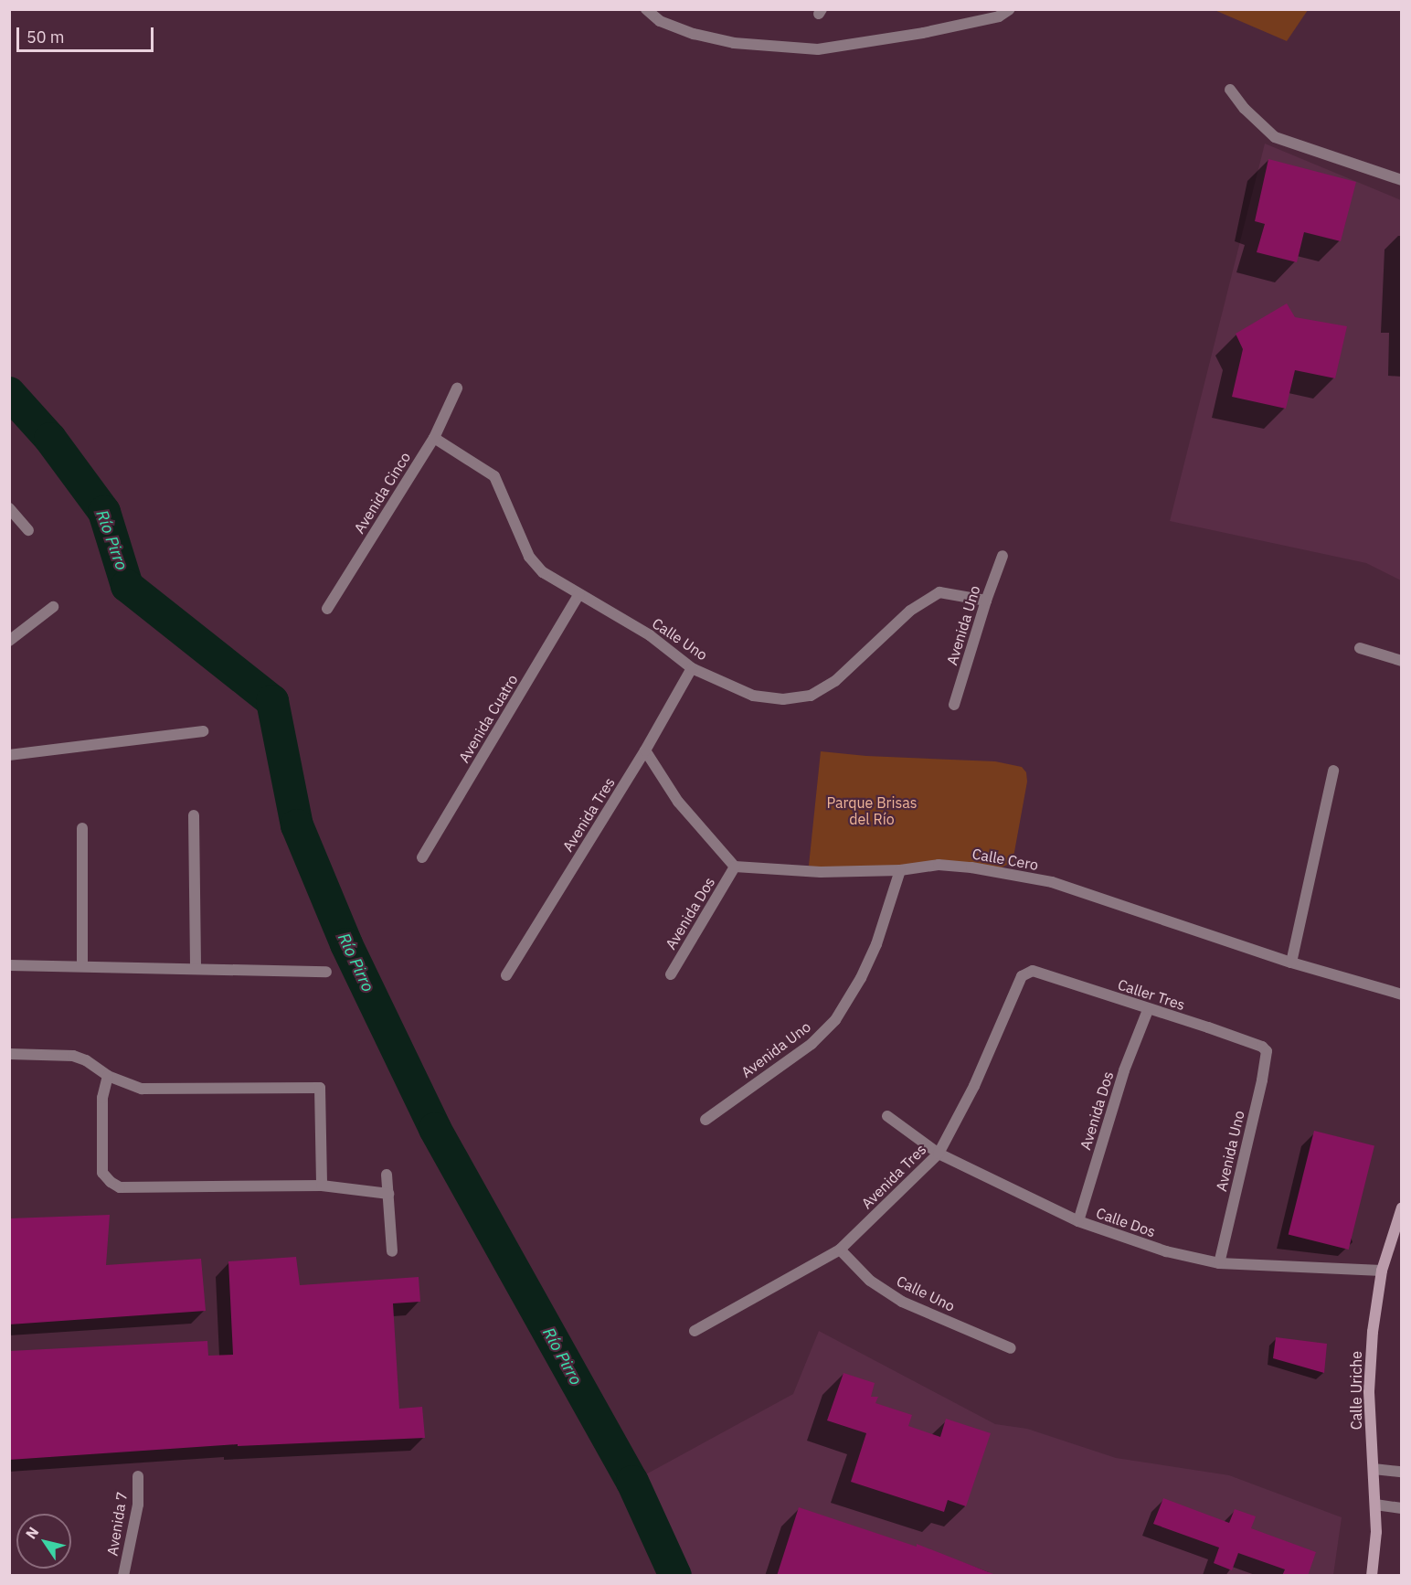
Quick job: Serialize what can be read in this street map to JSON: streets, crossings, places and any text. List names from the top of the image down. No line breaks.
{"streets":{"main road":["Calle Uriche"],"street":["Avenida Cinco","Avenida Uno","Calle Uno","Avenida Cuatro","Avenida Tres","Calle Cero","Avenida Dos","Caller Tres","Calle Dos","Avenida 7"]},"crossings":[["Avenida Cinco","Calle Uno"],["Avenida Uno","Calle Uno"],["Avenida Uno","Calle Cero"],["Avenida Uno","Caller Tres"],["Avenida Uno","Calle Dos"],["Calle Uno","Avenida Cuatro"],["Calle Uno","Avenida Tres"],["Avenida Tres","Caller Tres"],["Avenida Tres","Calle Dos"],["Calle Cero","Avenida Dos"],["Avenida Dos","Caller Tres"],["Avenida Dos","Calle Dos"],["Calle Dos","Calle Uriche"]],"water":["Río Pirro"],"parks":["Parque Brisas del Río"],"scale_bar":"50 m","north":"top left"}
